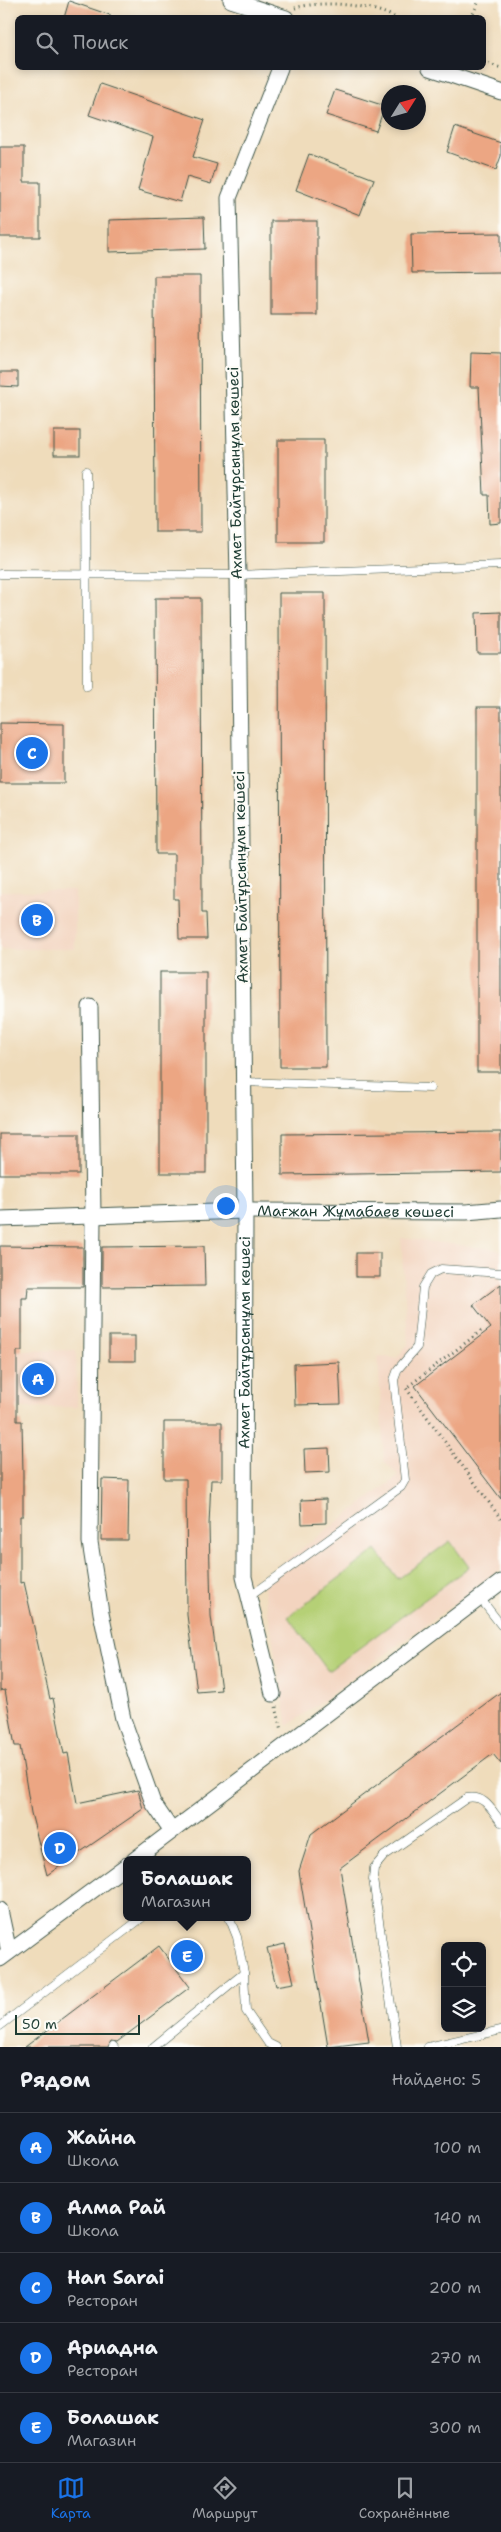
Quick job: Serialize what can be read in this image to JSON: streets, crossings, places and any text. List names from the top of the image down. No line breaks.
{"streets":{"street":["Ахмет Байтұрсынұлы көшесі","Мағжан Жұмабаев көшесі"]},"crossings":[["Ахмет Байтұрсынұлы көшесі","Мағжан Жұмабаев көшесі"]],"scale_bar":"50 m","north":"top right","page":{"search":"Поиск","pins":["C","B","A","D","E"],"popup":["Болашак","Магазин"],"scale":"50 m","heading":["Рядом","Найдено: 5"],"list":[{"mark":"A","name":"Жайна","note":"Школа","value":"100 m"},{"mark":"B","name":"Алма Рай","note":"Школа","value":"140 m"},{"mark":"C","name":"Han Sarai","note":"Ресторан","value":"200 m"},{"mark":"D","name":"Ариадна","note":"Ресторан","value":"270 m"},{"mark":"E","name":"Болашак","note":"Магазин","value":"300 m"}],"nav":["Карта","Маршрут","Сохранённые"]}}
